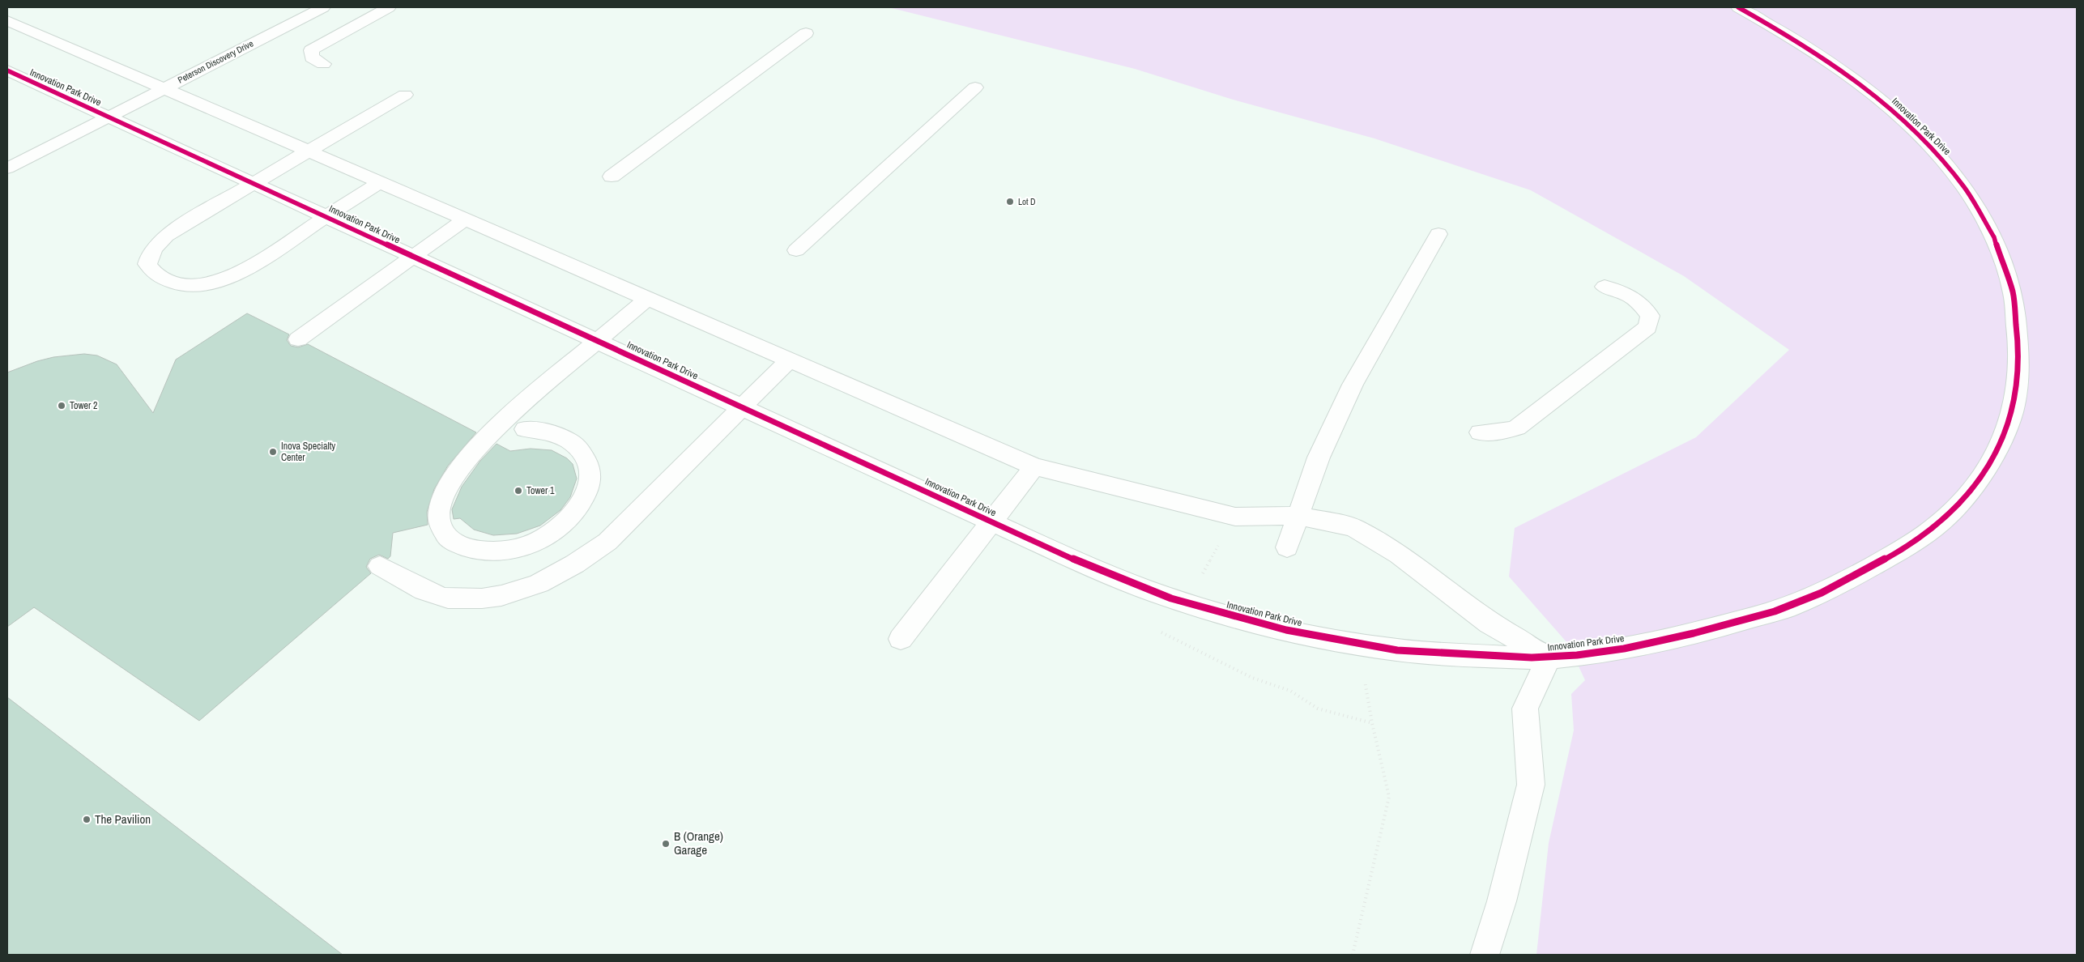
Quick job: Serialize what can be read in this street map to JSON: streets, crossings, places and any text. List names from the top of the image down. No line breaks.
{"streets":{"street":["Peterson Discovery Drive","Innovation Park Drive"]},"crossings":[["Peterson Discovery Drive","Innovation Park Drive"]],"places":["Lot D","Tower 2","Inova Specialty Center","Tower 1","The Pavilion","B (Orange) Garage"]}
